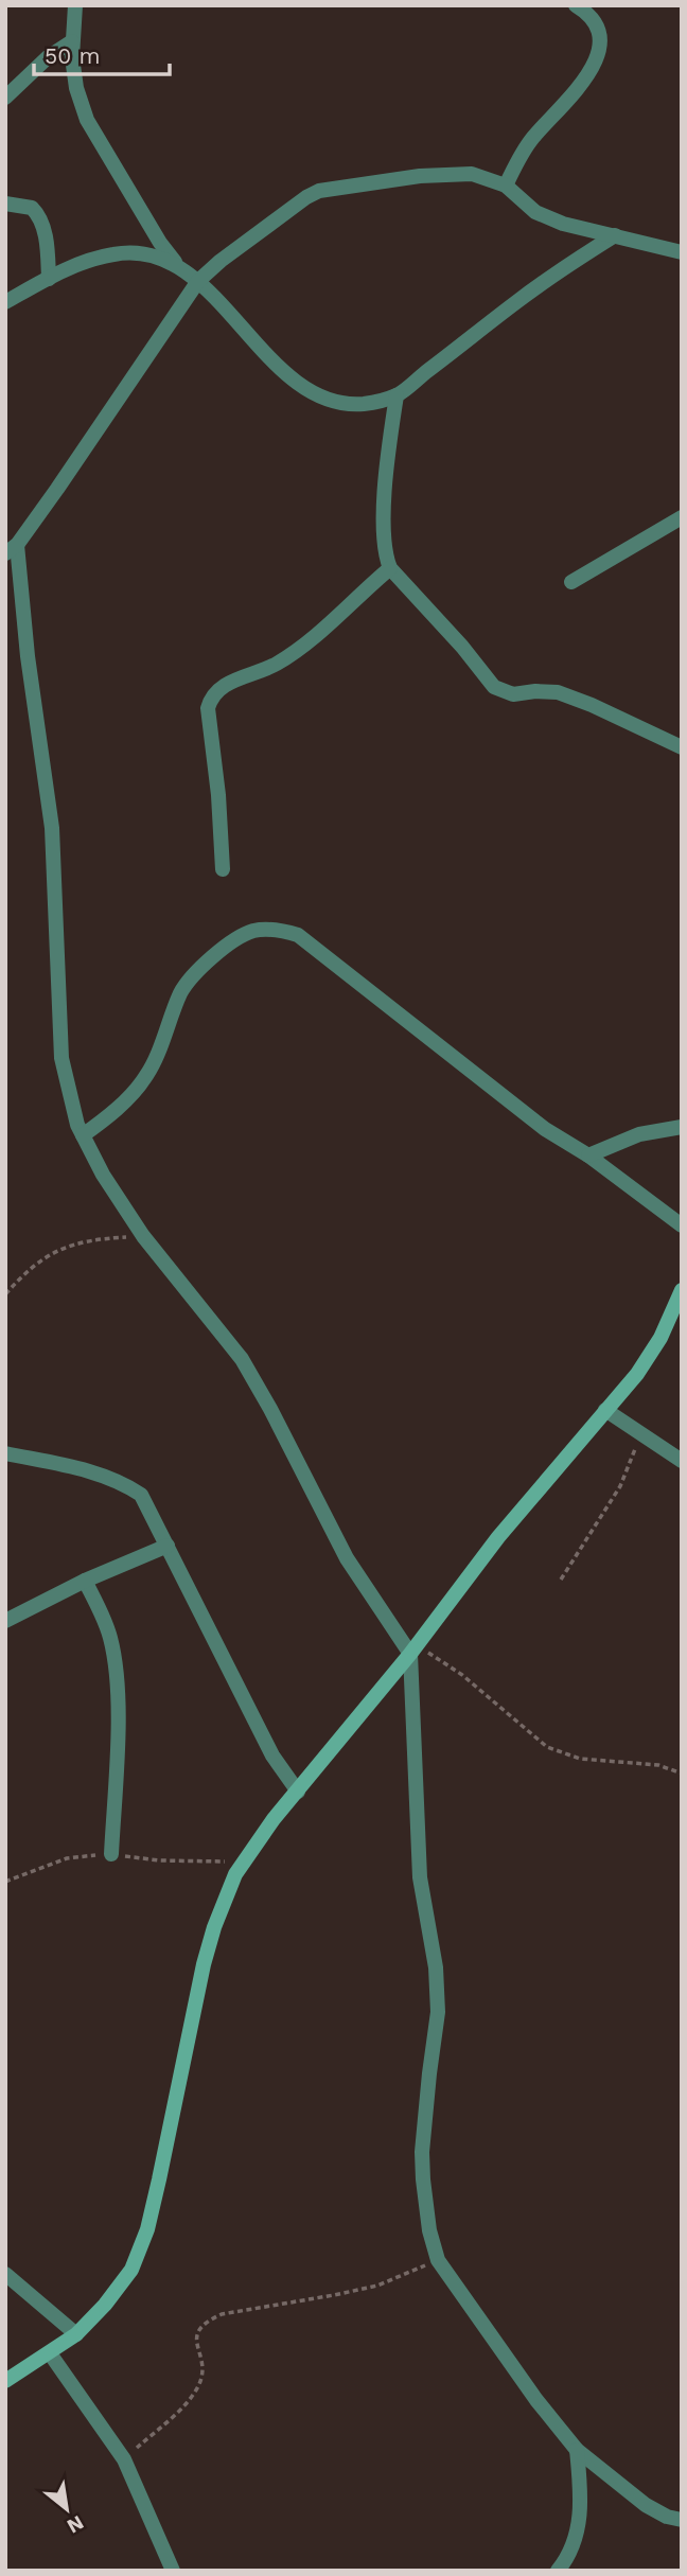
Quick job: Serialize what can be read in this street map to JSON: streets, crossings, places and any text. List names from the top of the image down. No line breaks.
{"scale_bar":"50 m","north":"bottom right"}
